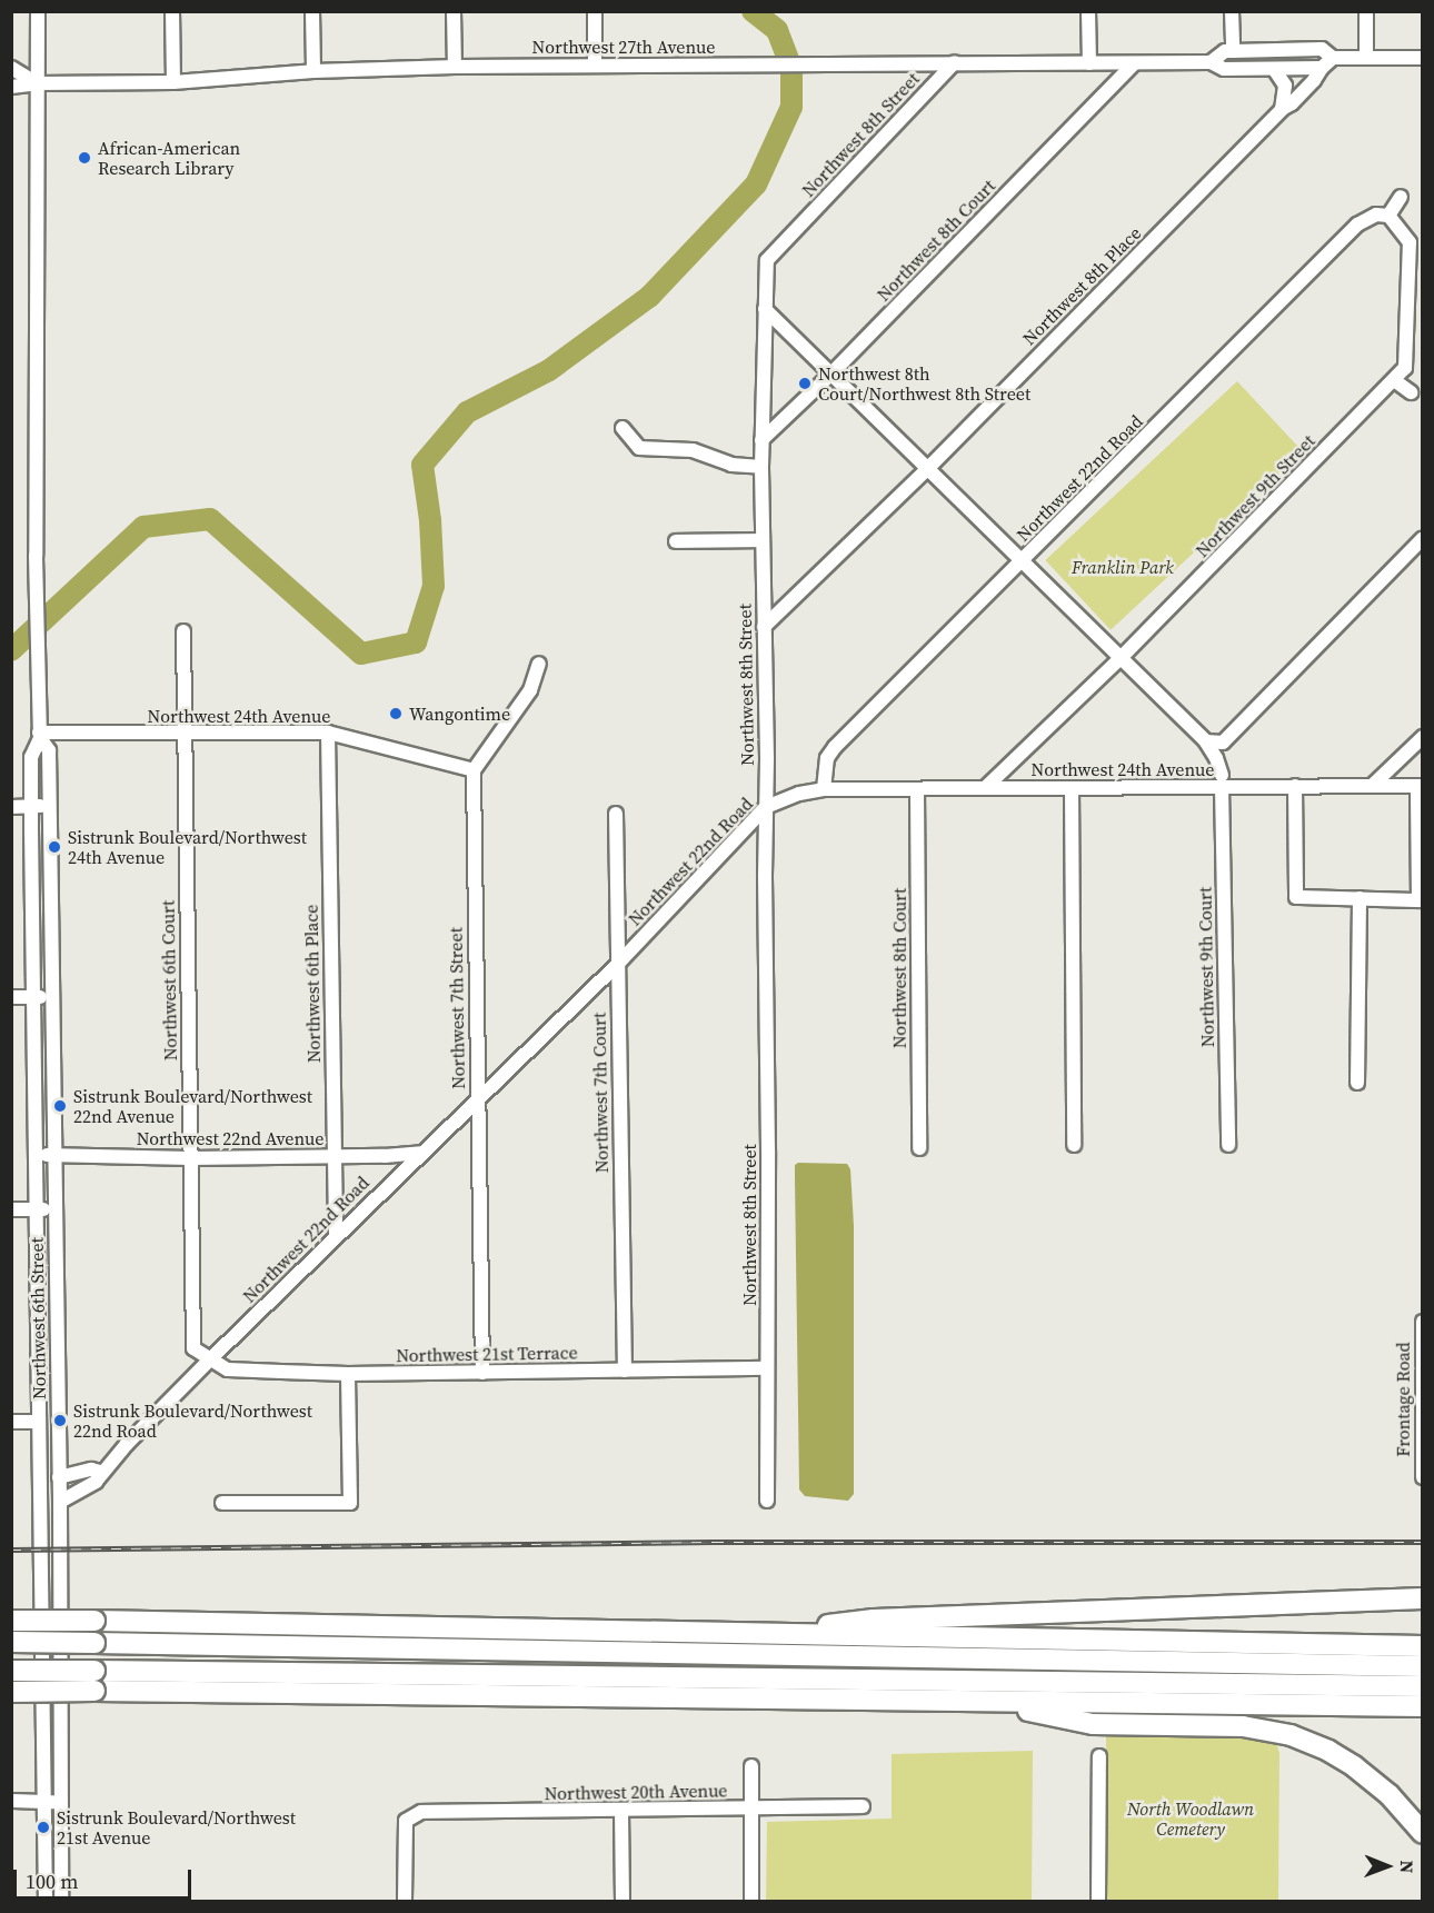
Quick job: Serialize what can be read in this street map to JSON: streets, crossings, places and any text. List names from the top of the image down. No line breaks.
{"streets":{"street":["Northwest 27th Avenue","Northwest 8th Street","Northwest 8th Court","Northwest 8th Place","Northwest 22nd Road","Northwest 9th Street","Northwest 24th Avenue","Northwest 9th Court","Northwest 6th Court","Northwest 6th Place","Northwest 7th Street","Northwest 7th Court","Northwest 22nd Avenue","Northwest 6th Street","Northwest 21st Terrace","Frontage Road","Northwest 20th Avenue"]},"crossings":[["Northwest 27th Avenue","Northwest 8th Street"],["Northwest 27th Avenue","Northwest 8th Court"],["Northwest 27th Avenue","Northwest 8th Place"],["Northwest 27th Avenue","Northwest 6th Street"],["Northwest 8th Street","Northwest 8th Court"],["Northwest 8th Street","Northwest 8th Place"],["Northwest 8th Street","Northwest 22nd Road"],["Northwest 8th Street","Northwest 9th Court"],["Northwest 8th Street","Northwest 21st Terrace"],["Northwest 8th Court","Northwest 24th Avenue"],["Northwest 8th Court","Northwest 9th Court"],["Northwest 8th Place","Northwest 9th Court"],["Northwest 22nd Road","Northwest 9th Street"],["Northwest 22nd Road","Northwest 24th Avenue"],["Northwest 22nd Road","Northwest 9th Court"],["Northwest 22nd Road","Northwest 6th Court"],["Northwest 22nd Road","Northwest 6th Place"],["Northwest 22nd Road","Northwest 7th Street"],["Northwest 22nd Road","Northwest 7th Court"],["Northwest 22nd Road","Northwest 22nd Avenue"],["Northwest 22nd Road","Northwest 6th Street"],["Northwest 22nd Road","Northwest 21st Terrace"],["Northwest 9th Street","Northwest 24th Avenue"],["Northwest 9th Street","Northwest 9th Court"],["Northwest 24th Avenue","Northwest 9th Court"],["Northwest 24th Avenue","Northwest 6th Court"],["Northwest 24th Avenue","Northwest 6th Place"],["Northwest 24th Avenue","Northwest 7th Street"],["Northwest 24th Avenue","Northwest 6th Street"],["Northwest 6th Court","Northwest 22nd Avenue"],["Northwest 6th Court","Northwest 21st Terrace"],["Northwest 6th Place","Northwest 22nd Avenue"],["Northwest 7th Street","Northwest 21st Terrace"],["Northwest 7th Court","Northwest 21st Terrace"],["Northwest 22nd Avenue","Northwest 6th Street"]],"parks":["Franklin Park","North Woodlawn Cemetery"],"places":["African-American Research Library","Northwest 8th Court/Northwest 8th Street","Wangontime","Sistrunk Boulevard/Northwest 24th Avenue","Sistrunk Boulevard/Northwest 22nd Avenue","Sistrunk Boulevard/Northwest 22nd Road","Sistrunk Boulevard/Northwest 21st Avenue"],"scale_bar":"100 m","north":"right"}
